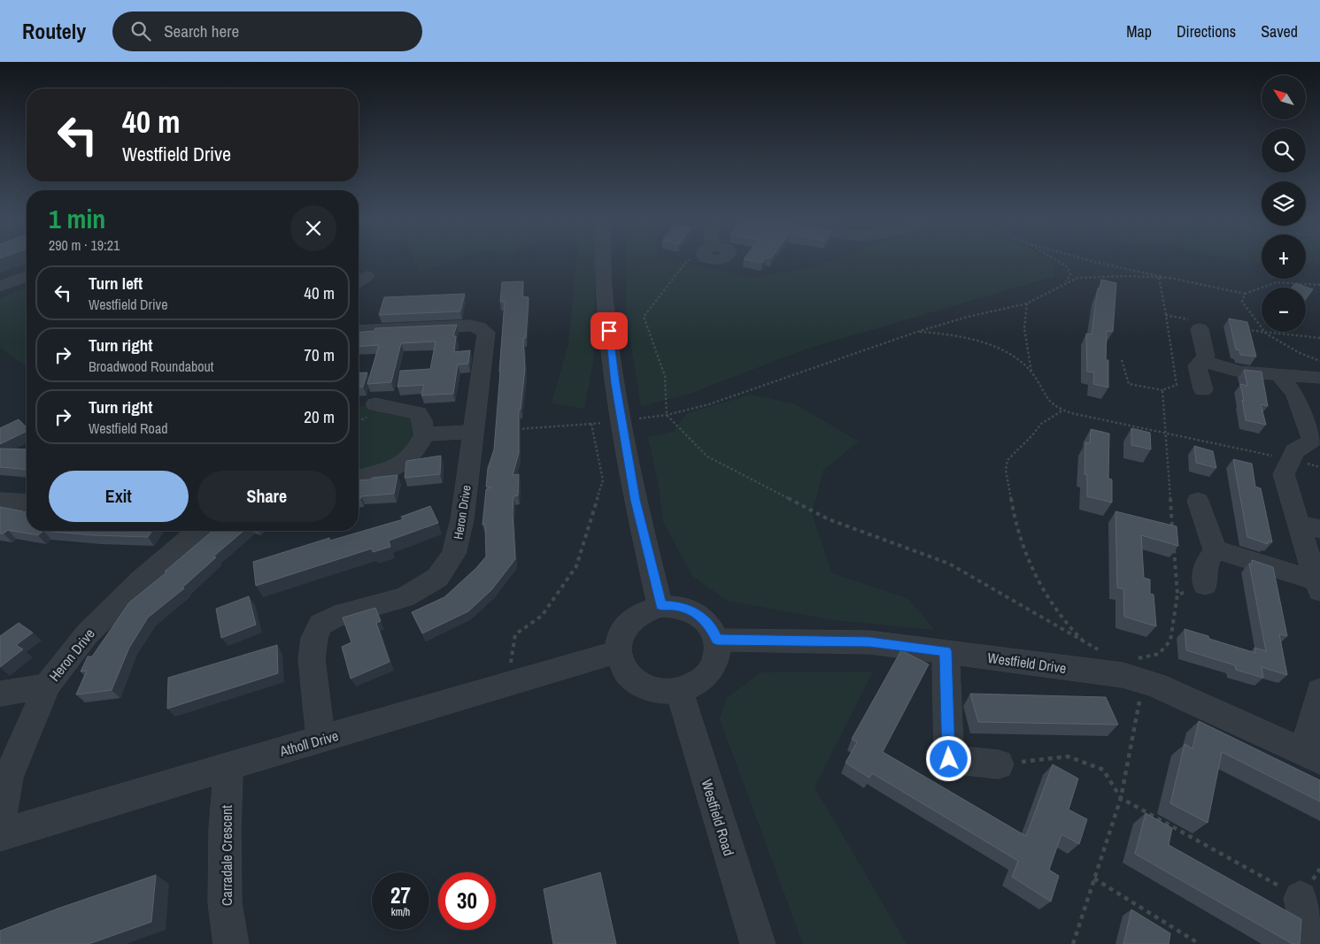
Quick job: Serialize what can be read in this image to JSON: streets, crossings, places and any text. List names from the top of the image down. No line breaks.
{"streets":{"street":["Heron Drive","Westfield Drive","Atholl Drive","Westfield Road","Carradale Crescent"]},"crossings":[["Heron Drive","Atholl Drive"],["Westfield Drive","Atholl Drive"],["Westfield Drive","Westfield Road"],["Atholl Drive","Westfield Road"],["Atholl Drive","Carradale Crescent"]],"north":"top left","page":{"header":"Routely","search":"Search here","nav":["Map","Directions","Saved"],"map_buttons":["+","−"],"turn":["40 m","Westfield Drive"],"heading":["1 min","290 m · 19:21"],"list":[{"name":"Turn left","note":"Westfield Drive","value":"40 m"},{"name":"Turn right","note":"Broadwood Roundabout","value":"70 m"},{"name":"Turn right","note":"Westfield Road","value":"20 m"}],"buttons":["Exit","Share"],"speed":"27 km/h","limit":"30"}}
